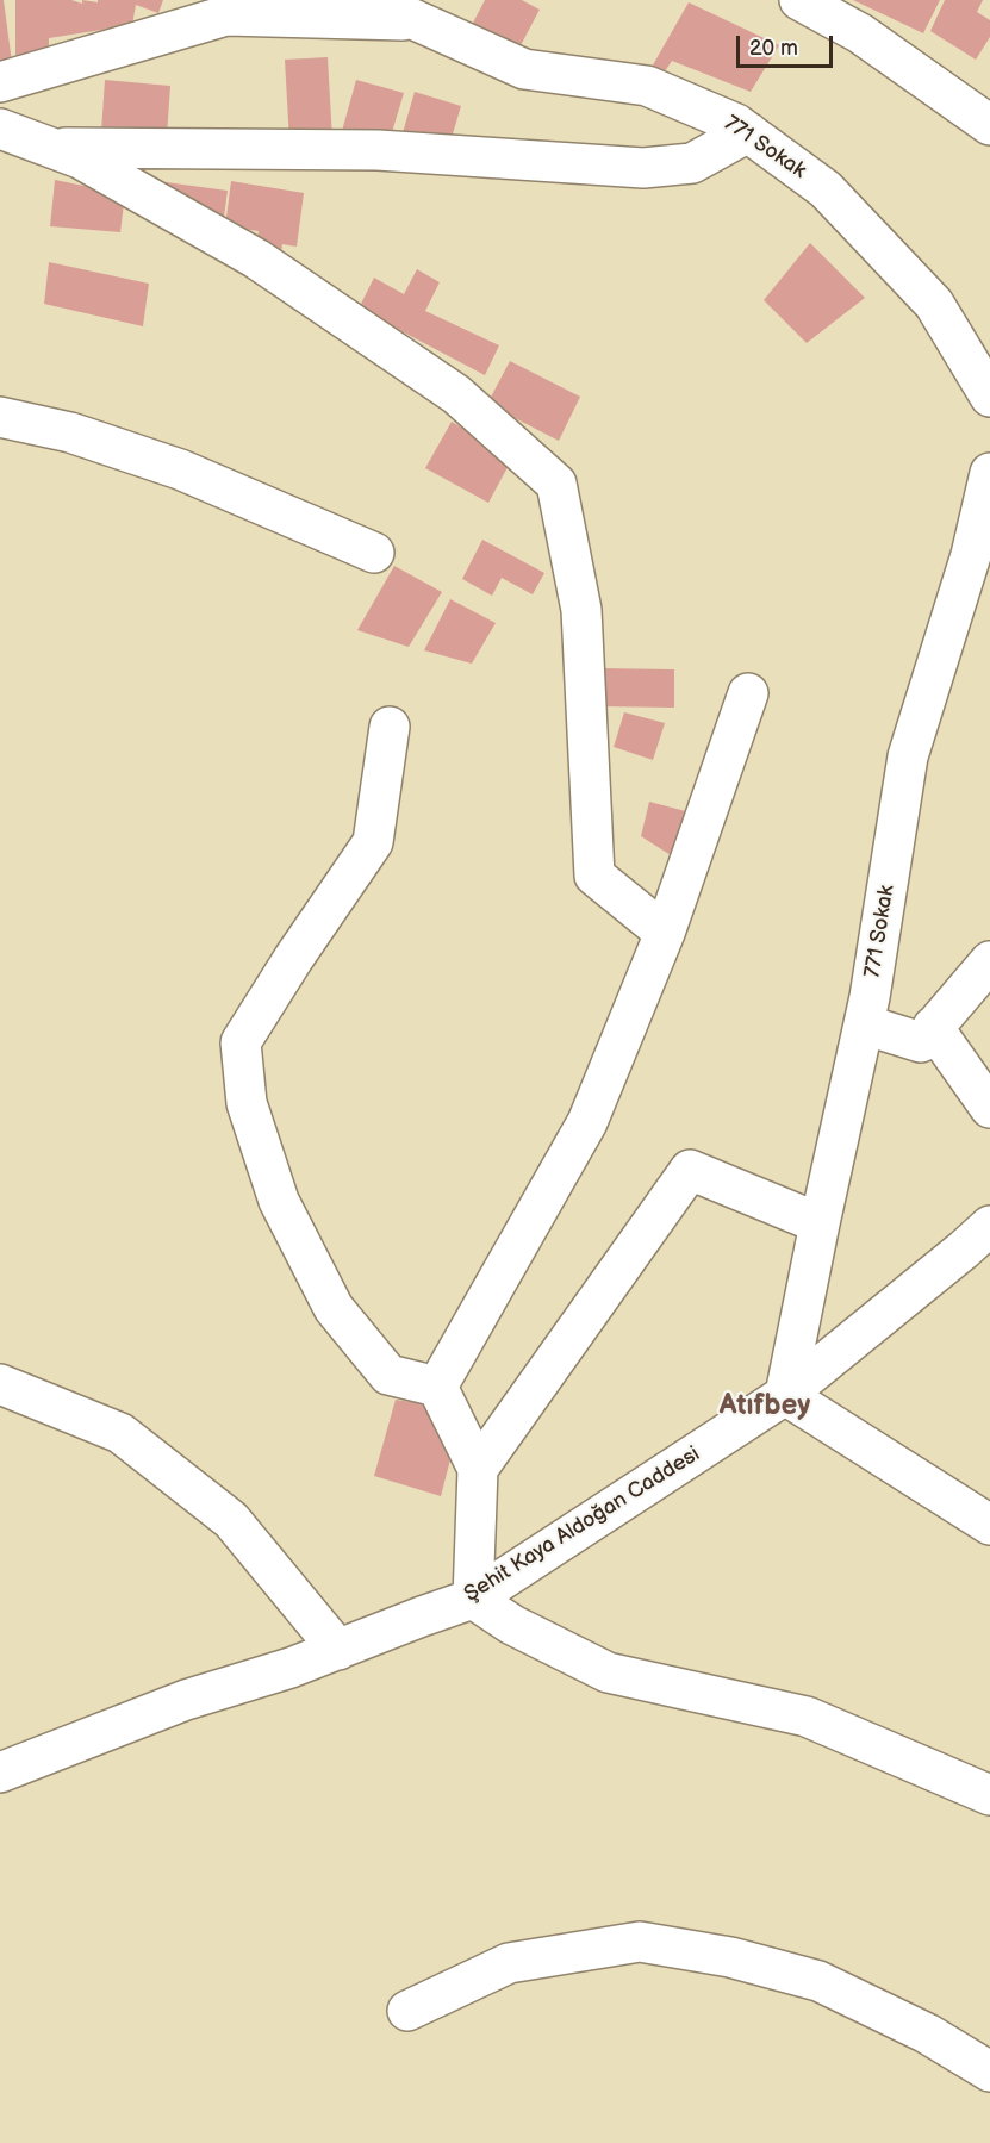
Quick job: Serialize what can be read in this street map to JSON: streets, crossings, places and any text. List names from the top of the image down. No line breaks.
{"streets":{"street":["771 Sokak","Şehit Kaya Aldoğan Caddesi"]},"crossings":[["771 Sokak","Şehit Kaya Aldoğan Caddesi"]],"districts":["Atıfbey"],"scale_bar":"20 m"}
